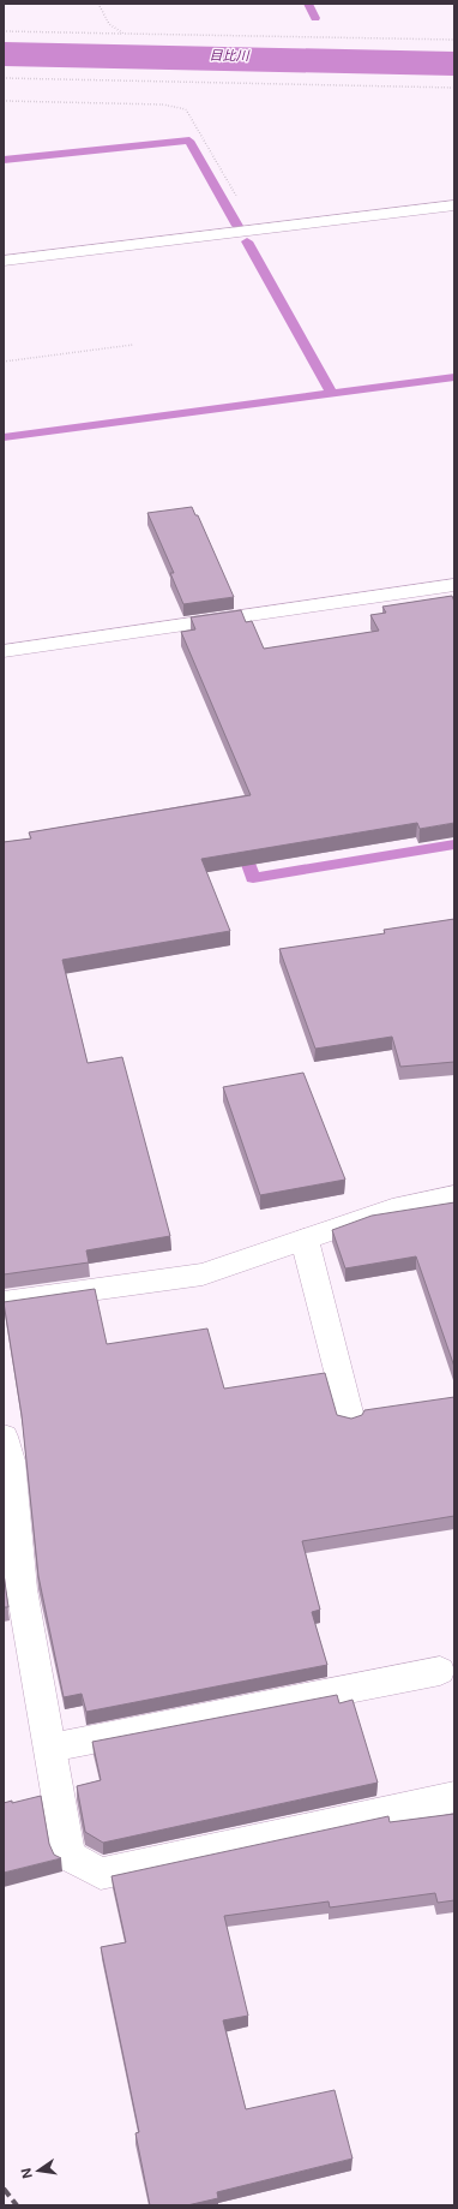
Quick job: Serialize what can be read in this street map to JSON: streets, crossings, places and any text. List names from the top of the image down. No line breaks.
{"water":["目比川"],"north":"left"}
